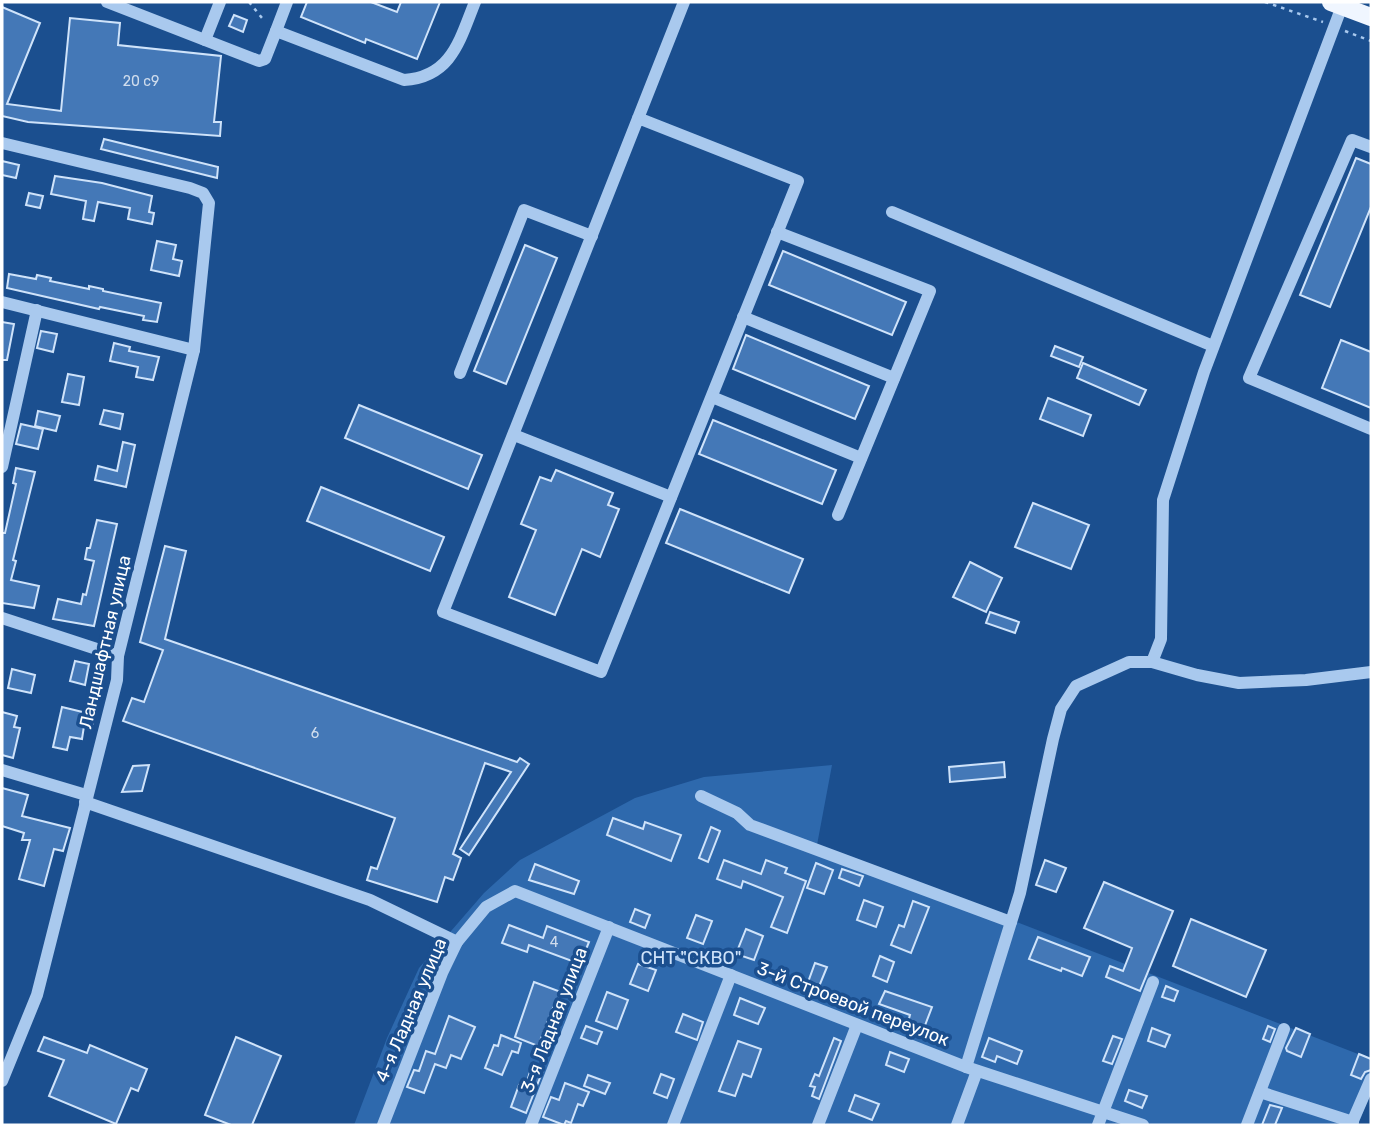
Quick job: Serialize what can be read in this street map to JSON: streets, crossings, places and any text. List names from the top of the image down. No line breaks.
{"streets":{"street":["Ландшафтная улица","3-й Строевой переулок","4-я Ладная улица","3-я Ладная улица"]},"crossings":[["3-й Строевой переулок","4-я Ладная улица"],["3-й Строевой переулок","3-я Ладная улица"]],"parks":["СНТ \"СКВО\""],"house_numbers":["20 с9","6","4"]}
